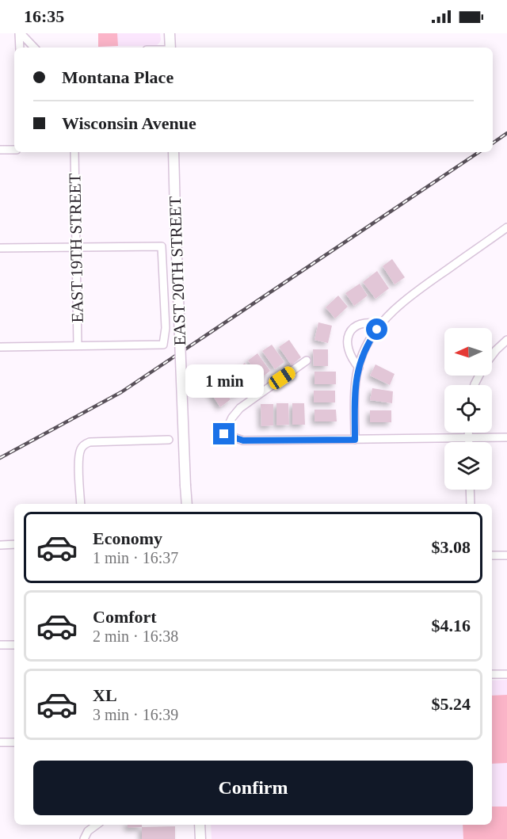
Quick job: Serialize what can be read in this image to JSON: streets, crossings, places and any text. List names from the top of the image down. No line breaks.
{"streets":{"main road":["EAST 20TH STREET"],"street":["EAST 19TH STREET"]},"north":"left","page":{"status":"16:35","banner":["Montana Place","Wisconsin Avenue"],"bubble":"1 min","list":[{"name":"Economy","note":"1 min · 16:37","value":"$3.08"},{"name":"Comfort","note":"2 min · 16:38","value":"$4.16"},{"name":"XL","note":"3 min · 16:39","value":"$5.24"}],"buttons":"Confirm"}}
